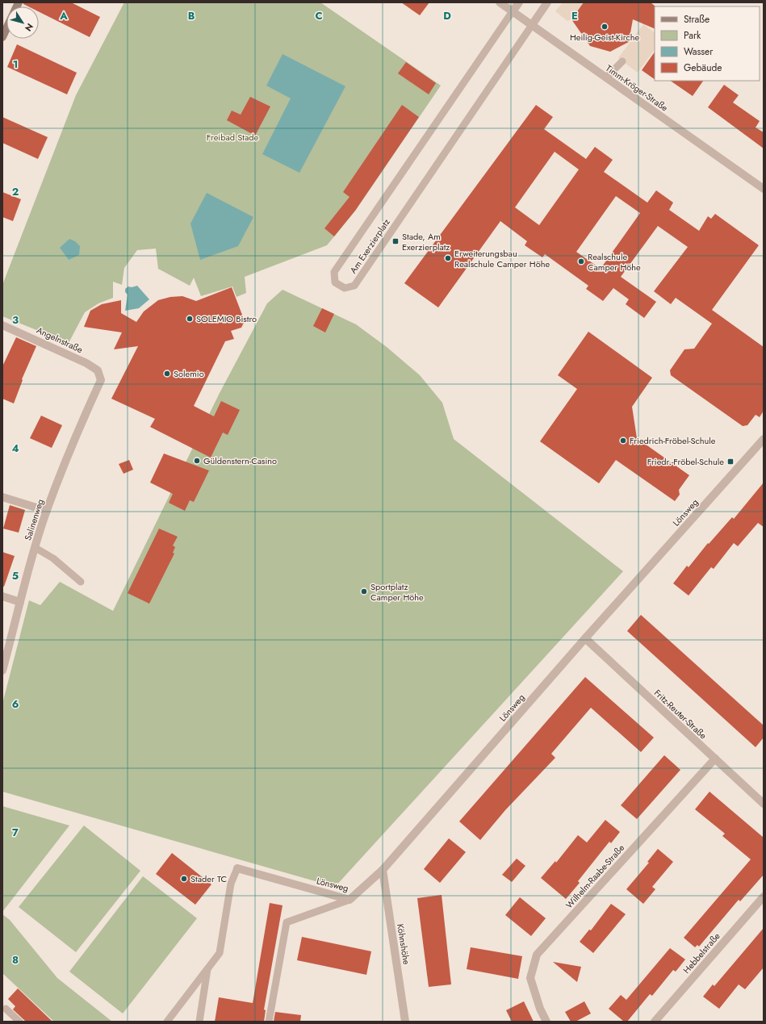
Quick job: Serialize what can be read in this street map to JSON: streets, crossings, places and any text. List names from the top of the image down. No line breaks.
{"streets":{"street":["Timm-Kröger-Straße","Am Exerzierplatz","Angelnstraße","Lönsweg","Salinenweg","Fritz-Reuter-Straße","Wilhelm-Raabe-Straße","Köhnshöhe","Hebbelstraße"]},"crossings":[["Timm-Kröger-Straße","Am Exerzierplatz"],["Angelnstraße","Salinenweg"],["Lönsweg","Fritz-Reuter-Straße"],["Lönsweg","Köhnshöhe"],["Fritz-Reuter-Straße","Wilhelm-Raabe-Straße"]],"parks":["Freibad Stade"],"places":{"other":["Heilig-Geist-Kirche","Erweiterungsbau Realschule Camper Höhe","Realschule Camper Höhe","SOLEMIO Bistro","Solemio","Friedrich-Fröbel-Schule","Güldenstern-Casino","Sportplatz Camper Höhe","Stader TC"],"transit":["Stade, Am Exerzierplatz","Friedr.-Fröbel-Schule"]},"legend":["Straße","Park","Wasser","Gebäude"],"north":"bottom right","grid":{"columns":["A","B","C","D","E"],"rows":["1","2","3","4","5","6","7","8"]}}
